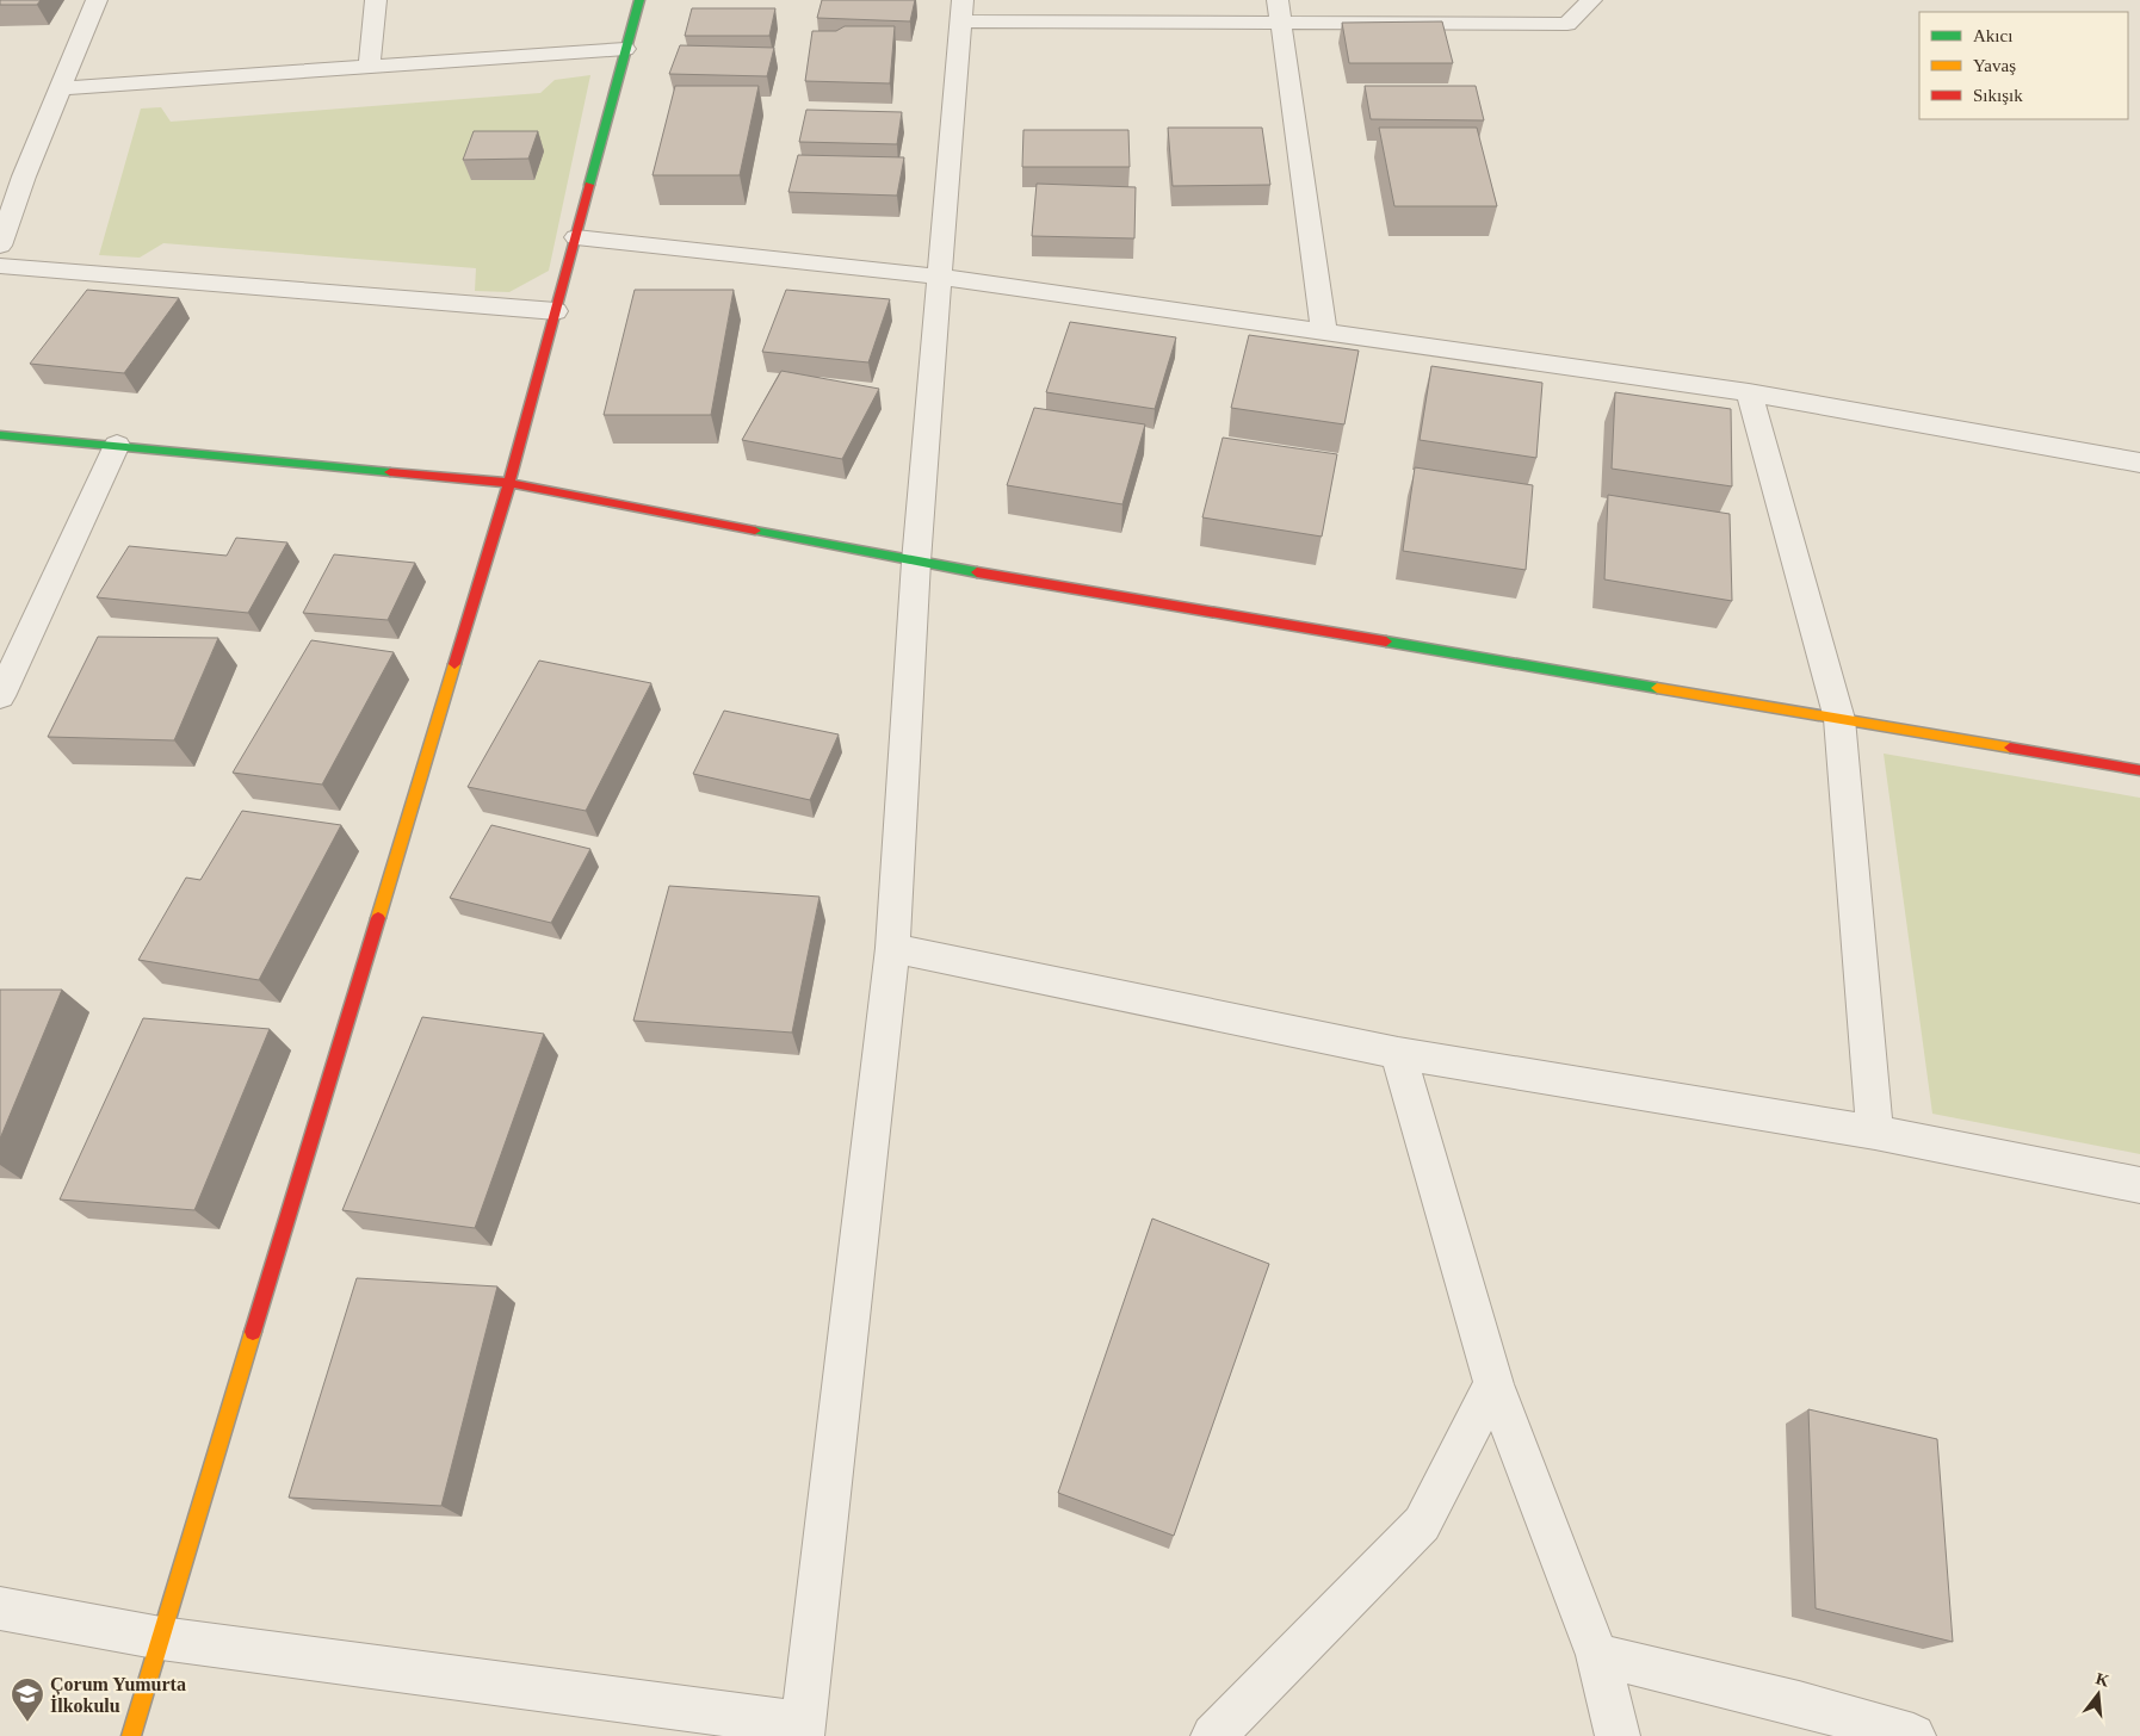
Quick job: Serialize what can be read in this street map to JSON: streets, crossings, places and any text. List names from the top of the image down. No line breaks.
{"places":{"school or university":["Çorum Yumurta İlkokulu"]},"legend":["Akıcı","Yavaş","Sıkışık"],"north":"top"}
